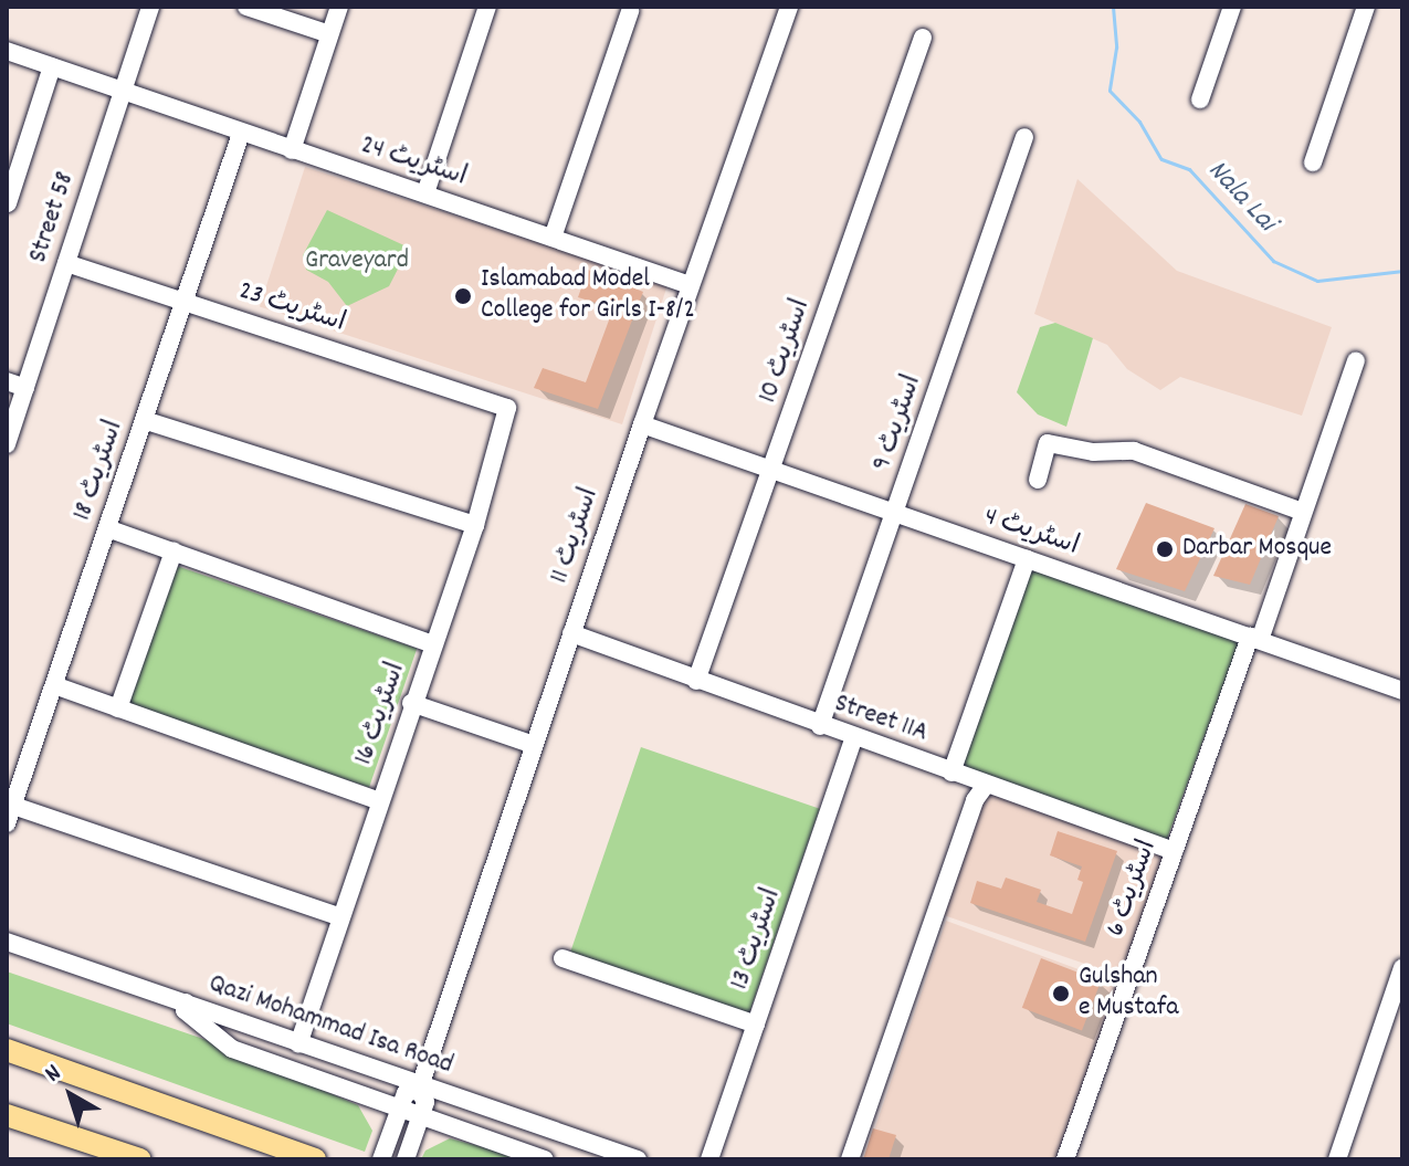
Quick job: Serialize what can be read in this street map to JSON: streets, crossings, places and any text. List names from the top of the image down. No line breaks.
{"streets":{"street":["اسٹریٹ 24","Street 58","اسٹریٹ 23","اسٹریٹ 10","اسٹریٹ 9","اسٹریٹ 18","اسٹریٹ 4","اسٹریٹ 11","اسٹریٹ 16","Street 11A","اسٹریٹ 6","اسٹریٹ 13","Qazi Mohammad Isa Road"]},"crossings":[["اسٹریٹ 24","Street 58"],["اسٹریٹ 24","اسٹریٹ 18"],["اسٹریٹ 24","اسٹریٹ 11"],["Street 58","اسٹریٹ 23"],["اسٹریٹ 23","اسٹریٹ 18"],["اسٹریٹ 23","اسٹریٹ 16"],["اسٹریٹ 10","اسٹریٹ 4"],["اسٹریٹ 10","Street 11A"],["اسٹریٹ 9","اسٹریٹ 4"],["اسٹریٹ 9","Street 11A"],["اسٹریٹ 4","اسٹریٹ 11"],["اسٹریٹ 4","اسٹریٹ 6"],["اسٹریٹ 11","Street 11A"],["اسٹریٹ 11","Qazi Mohammad Isa Road"],["اسٹریٹ 16","Qazi Mohammad Isa Road"],["Street 11A","اسٹریٹ 6"],["Street 11A","اسٹریٹ 13"]],"water":["Nala Lai"],"parks":["Graveyard"],"places":["Islamabad Model College for Girls I-8/2","Darbar Mosque","Gulshan e Mustafa"],"north":"top left"}
